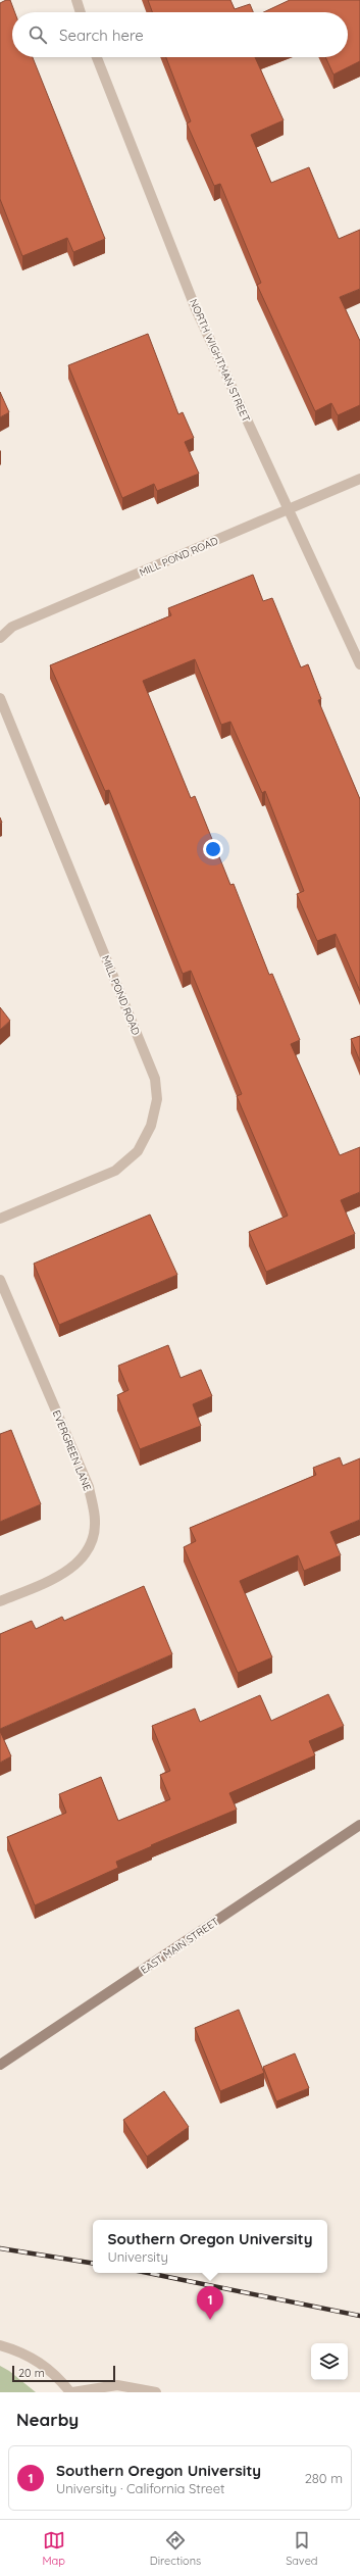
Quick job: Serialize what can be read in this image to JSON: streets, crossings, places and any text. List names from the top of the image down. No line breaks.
{"streets":{"street":["NORTH WIGHTMAN STREET","MILL POND ROAD","EVERGREEN LANE","EAST MAIN STREET"]},"crossings":[["NORTH WIGHTMAN STREET","MILL POND ROAD"]],"scale_bar":"20 m","page":{"search":"Search here","popup":["Southern Oregon University","University"],"pins":"1","scale":"20 m","heading":"Nearby","list":[{"mark":"1","name":"Southern Oregon University","note":"University · California Street","value":"280 m"}],"nav":["Map","Directions","Saved"]}}
